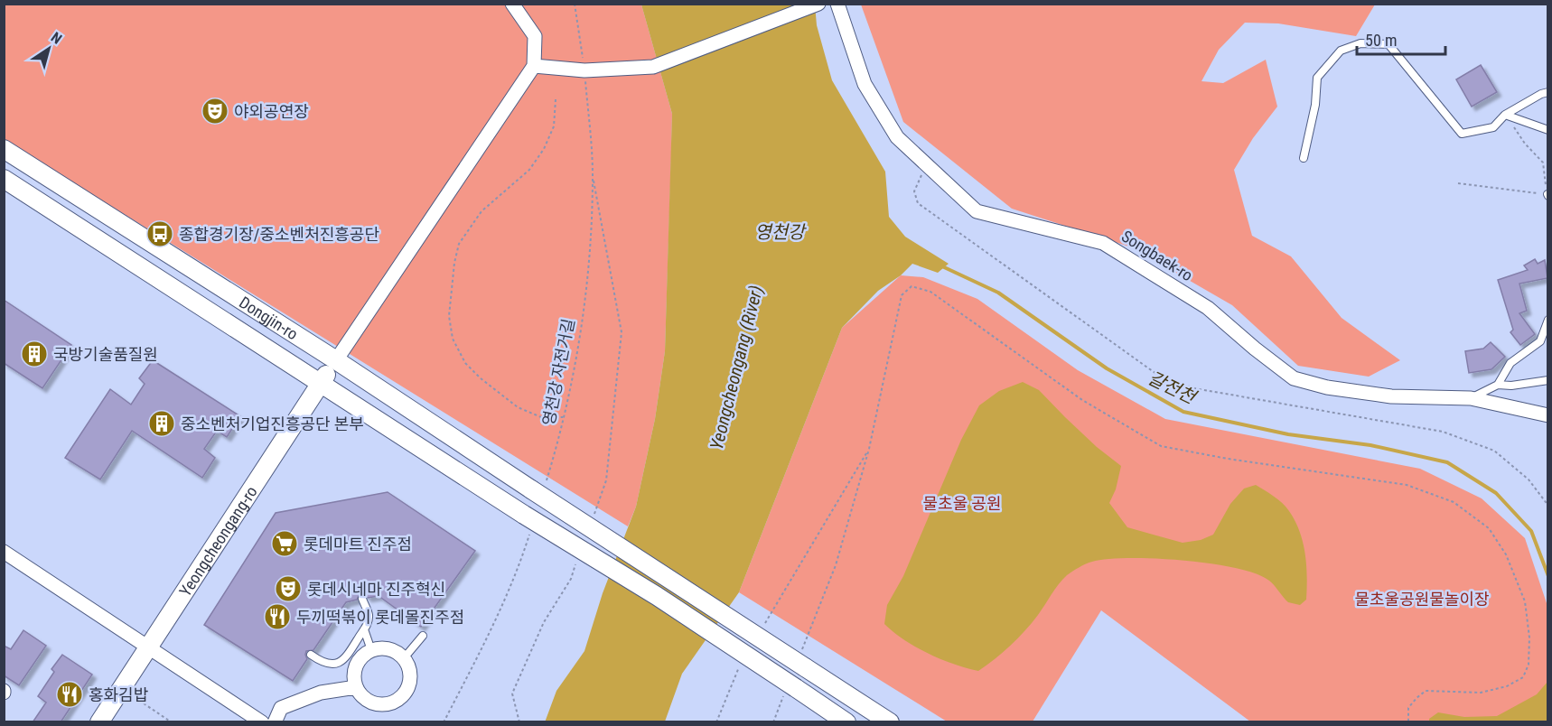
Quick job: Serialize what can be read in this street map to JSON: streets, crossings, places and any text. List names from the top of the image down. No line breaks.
{"streets":{"street":["Songbaek-ro","Dongjin-ro","Yeongcheongang-ro"],"path":["영천강 자전거길"]},"crossings":[["Dongjin-ro","영천강 자전거길"],["Dongjin-ro","Yeongcheongang-ro"]],"water":["영천강","Yeongcheongang (River)","갈전천"],"parks":["물초울 공원","물초울공원물놀이장"],"places":{"theatre":["야외공연장","롯데시네마 진주혁신"],"bus stop":["종합경기장/중소벤처진흥공단"],"building":["국방기술품질원","중소벤처기업진흥공단 본부"],"supermarket":["롯데마트 진주점"],"restaurant":["두끼떡볶이 롯데몰진주점","홍화김밥"]},"scale_bar":"50 m","north":"top right"}
